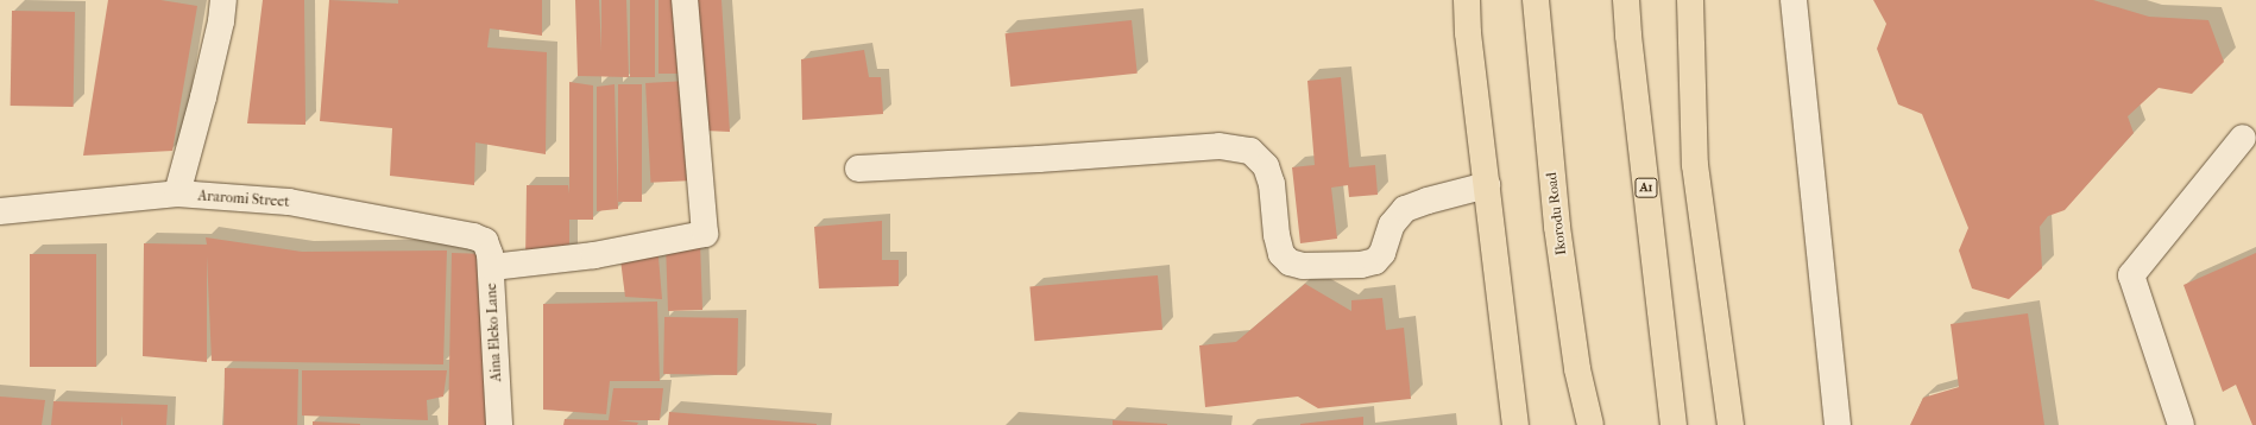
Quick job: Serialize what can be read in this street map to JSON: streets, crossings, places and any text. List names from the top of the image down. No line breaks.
{"streets":{"main road":["A1","Ikorodu Road"],"street":["Araromi Street","Aina Eleko Lane"]},"crossings":[["Araromi Street","Aina Eleko Lane"]]}
